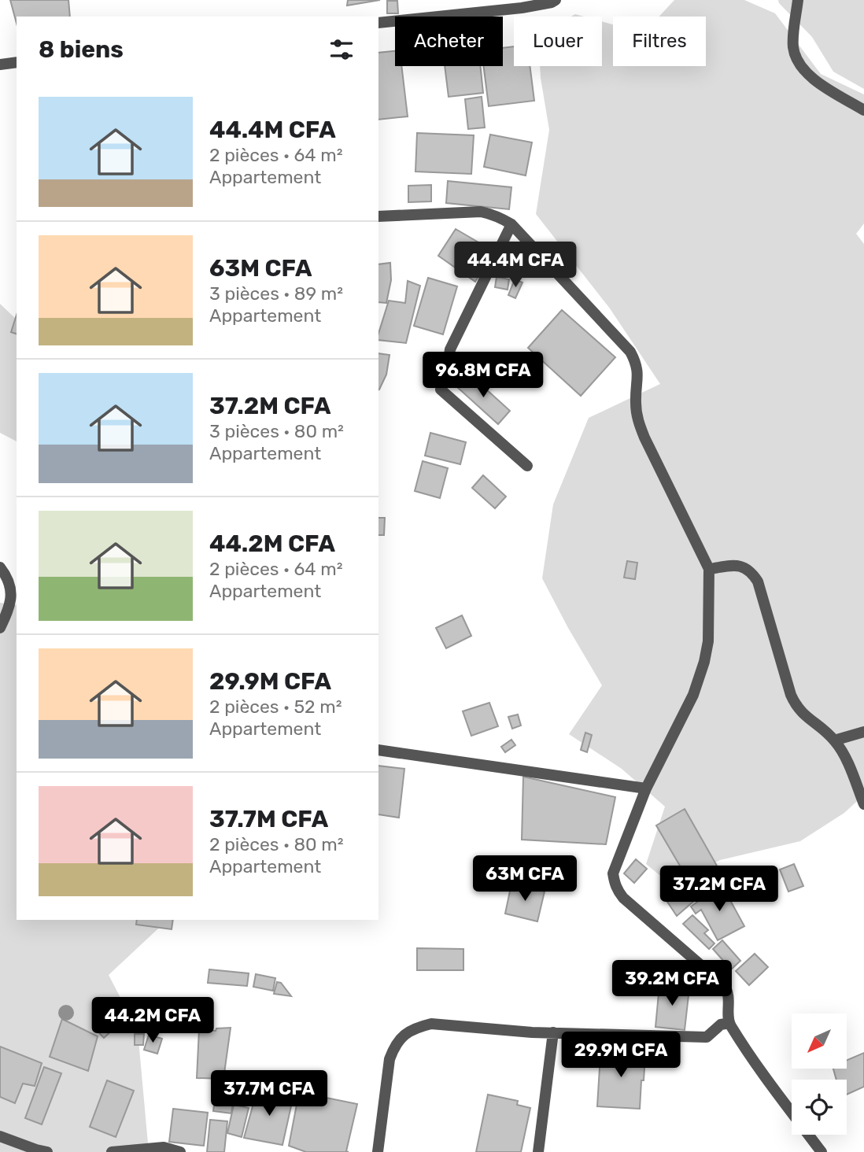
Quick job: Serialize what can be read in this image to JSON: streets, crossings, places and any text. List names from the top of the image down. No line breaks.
{"north":"bottom left","page":{"chip":["Acheter","Louer","Filtres"],"heading":"8 biens","list":[{"name":"44.4M CFA","note":"2 pièces · 64 m² · Appartement"},{"name":"63M CFA","note":"3 pièces · 89 m² · Appartement"},{"name":"37.2M CFA","note":"3 pièces · 80 m² · Appartement"},{"name":"44.2M CFA","note":"2 pièces · 64 m² · Appartement"},{"name":"29.9M CFA","note":"2 pièces · 52 m² · Appartement"},{"name":"37.7M CFA","note":"2 pièces · 80 m² · Appartement"}],"price":["44.4M CFA","96.8M CFA","63M CFA","37.2M CFA","39.2M CFA","44.2M CFA","29.9M CFA","37.7M CFA"]}}
